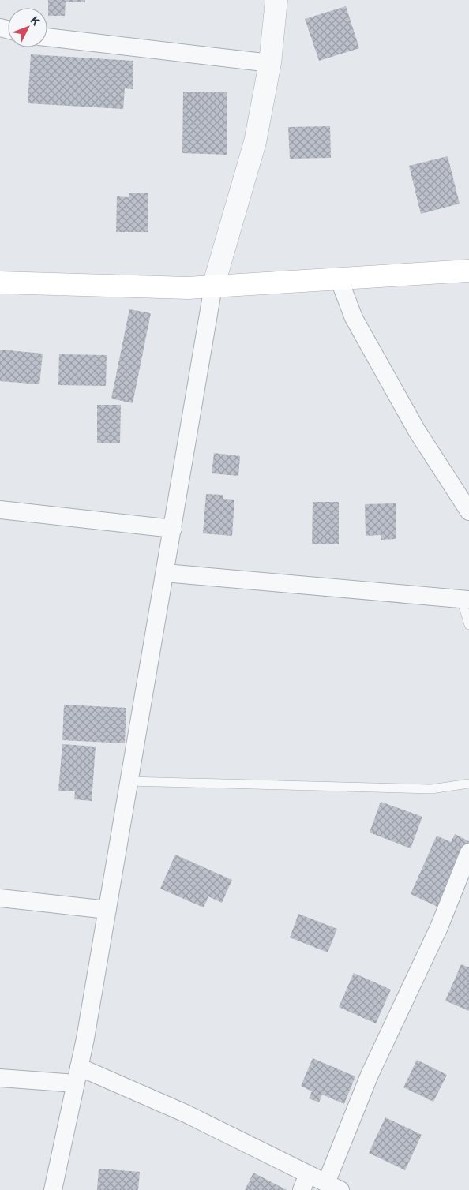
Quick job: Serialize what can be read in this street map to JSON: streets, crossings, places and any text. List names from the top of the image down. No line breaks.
{"north":"top right"}
